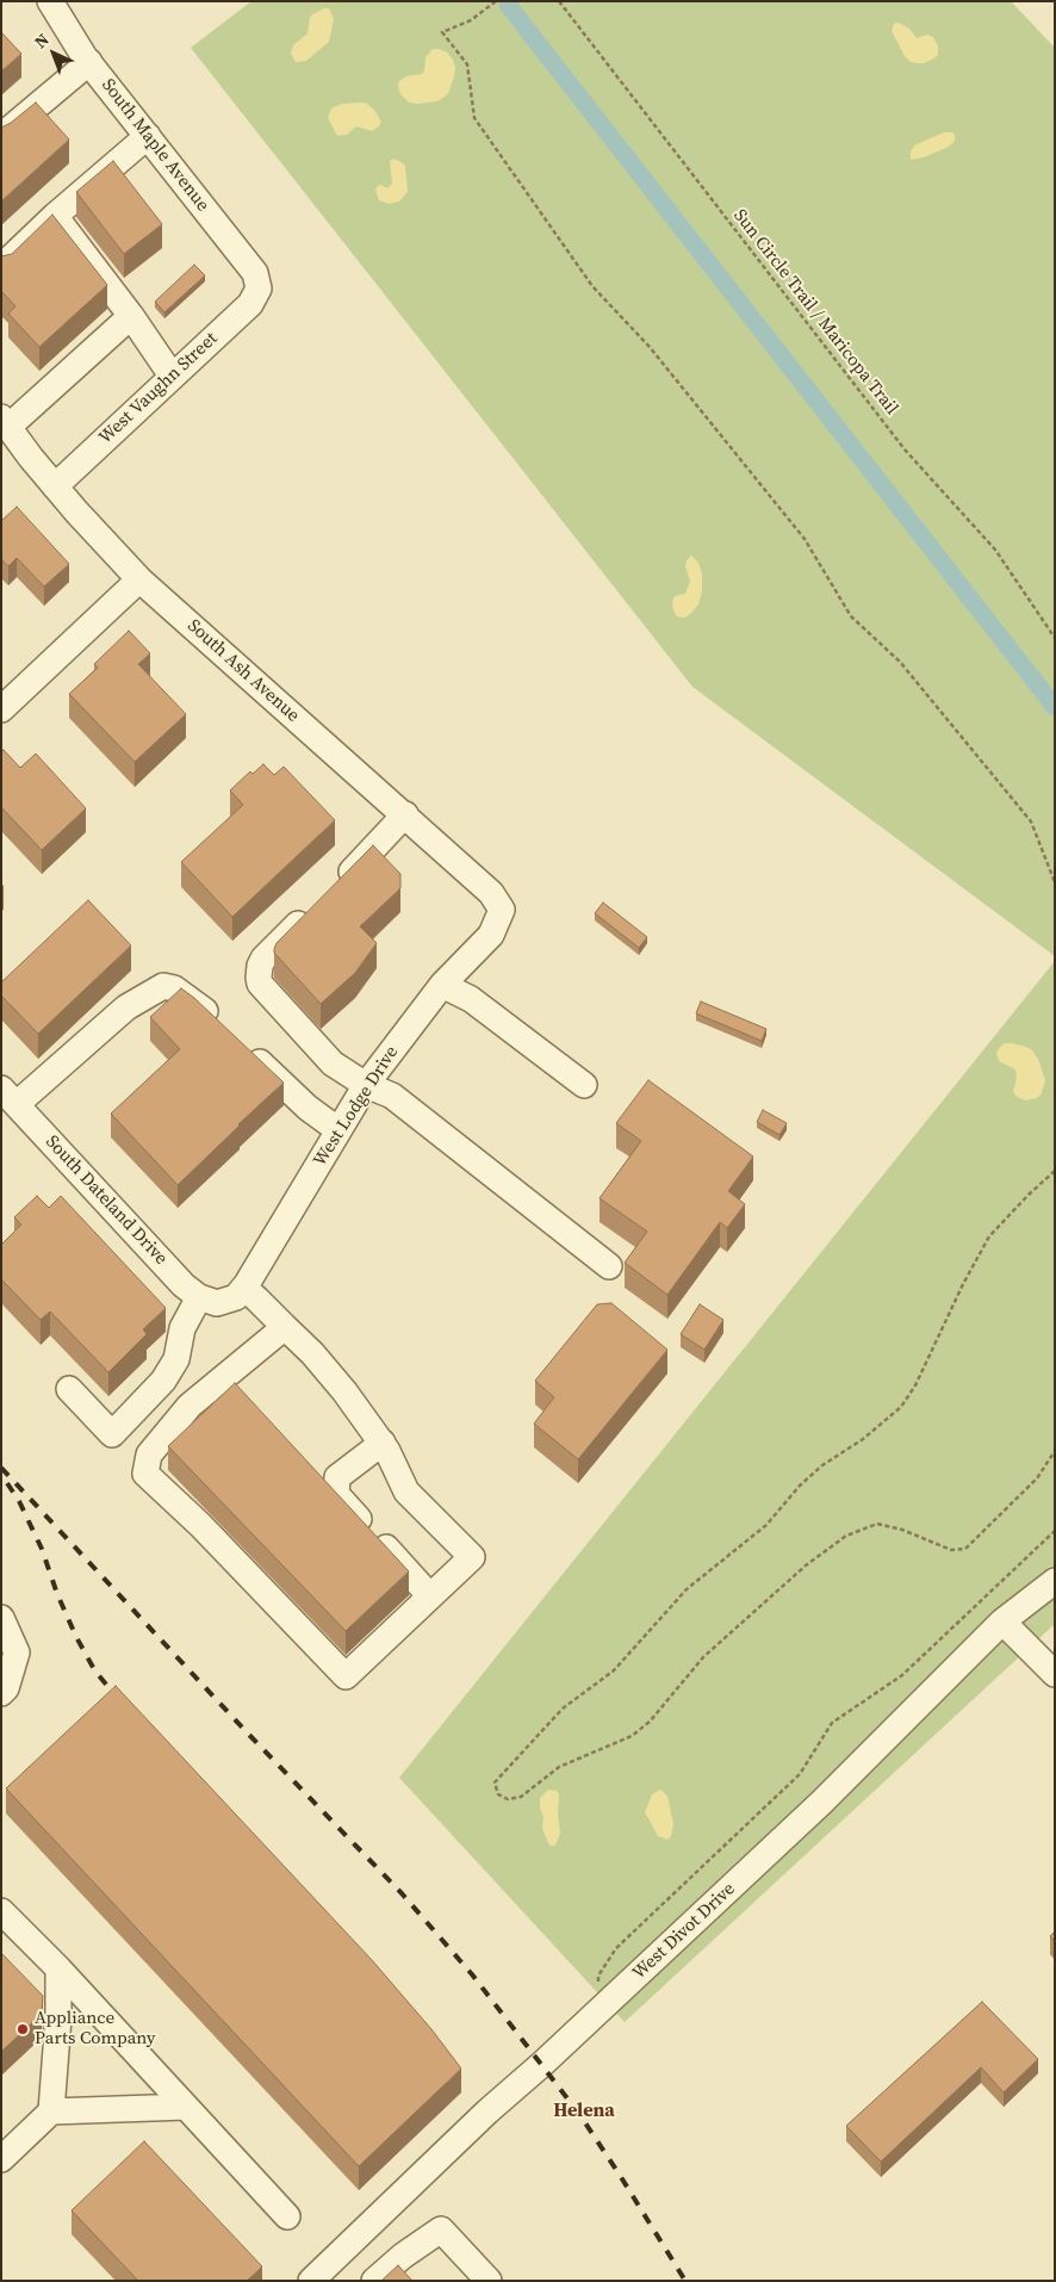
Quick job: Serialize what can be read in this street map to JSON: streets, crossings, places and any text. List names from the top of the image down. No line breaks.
{"streets":{"street":["South Maple Avenue","West Vaughn Street","South Ash Avenue","West Lodge Drive","South Dateland Drive","West Divot Drive"],"path":["Sun Circle Trail / Maricopa Trail"]},"crossings":[["South Maple Avenue","West Vaughn Street"],["West Vaughn Street","South Ash Avenue"],["South Ash Avenue","West Lodge Drive"],["West Lodge Drive","South Dateland Drive"]],"districts":["Helena"],"places":["Appliance Parts Company"],"north":"top left"}
